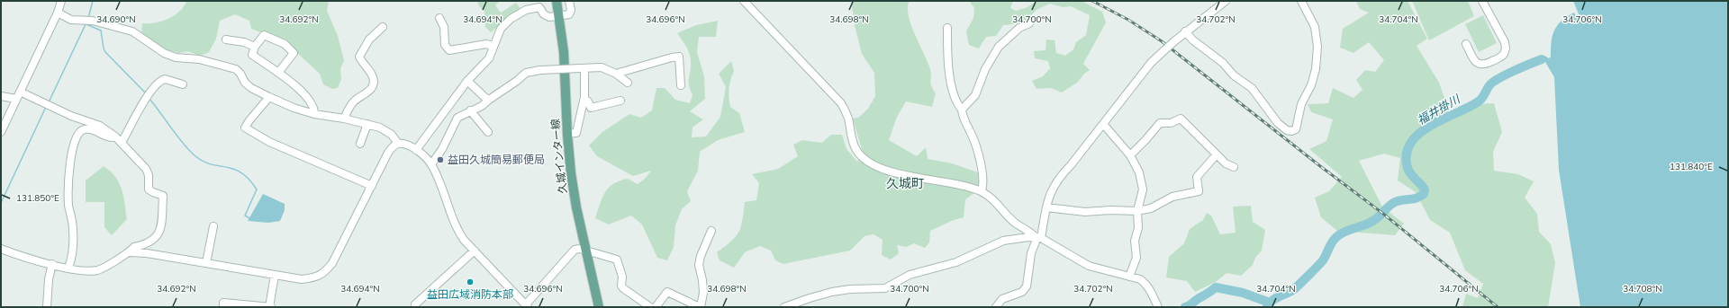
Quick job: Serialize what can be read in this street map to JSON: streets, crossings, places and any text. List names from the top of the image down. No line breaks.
{"streets":{"main road":["久城インター線"]},"districts":["久城町"],"water":["福井掛川"],"places":["益田久城簡易郵便局","益田広域消防本部"],"coordinates":["34.690°N","34.692°N","34.694°N","34.696°N","34.698°N","34.700°N","34.702°N","34.704°N","34.706°N","131.840°E","131.850°E","34.708°N"]}
